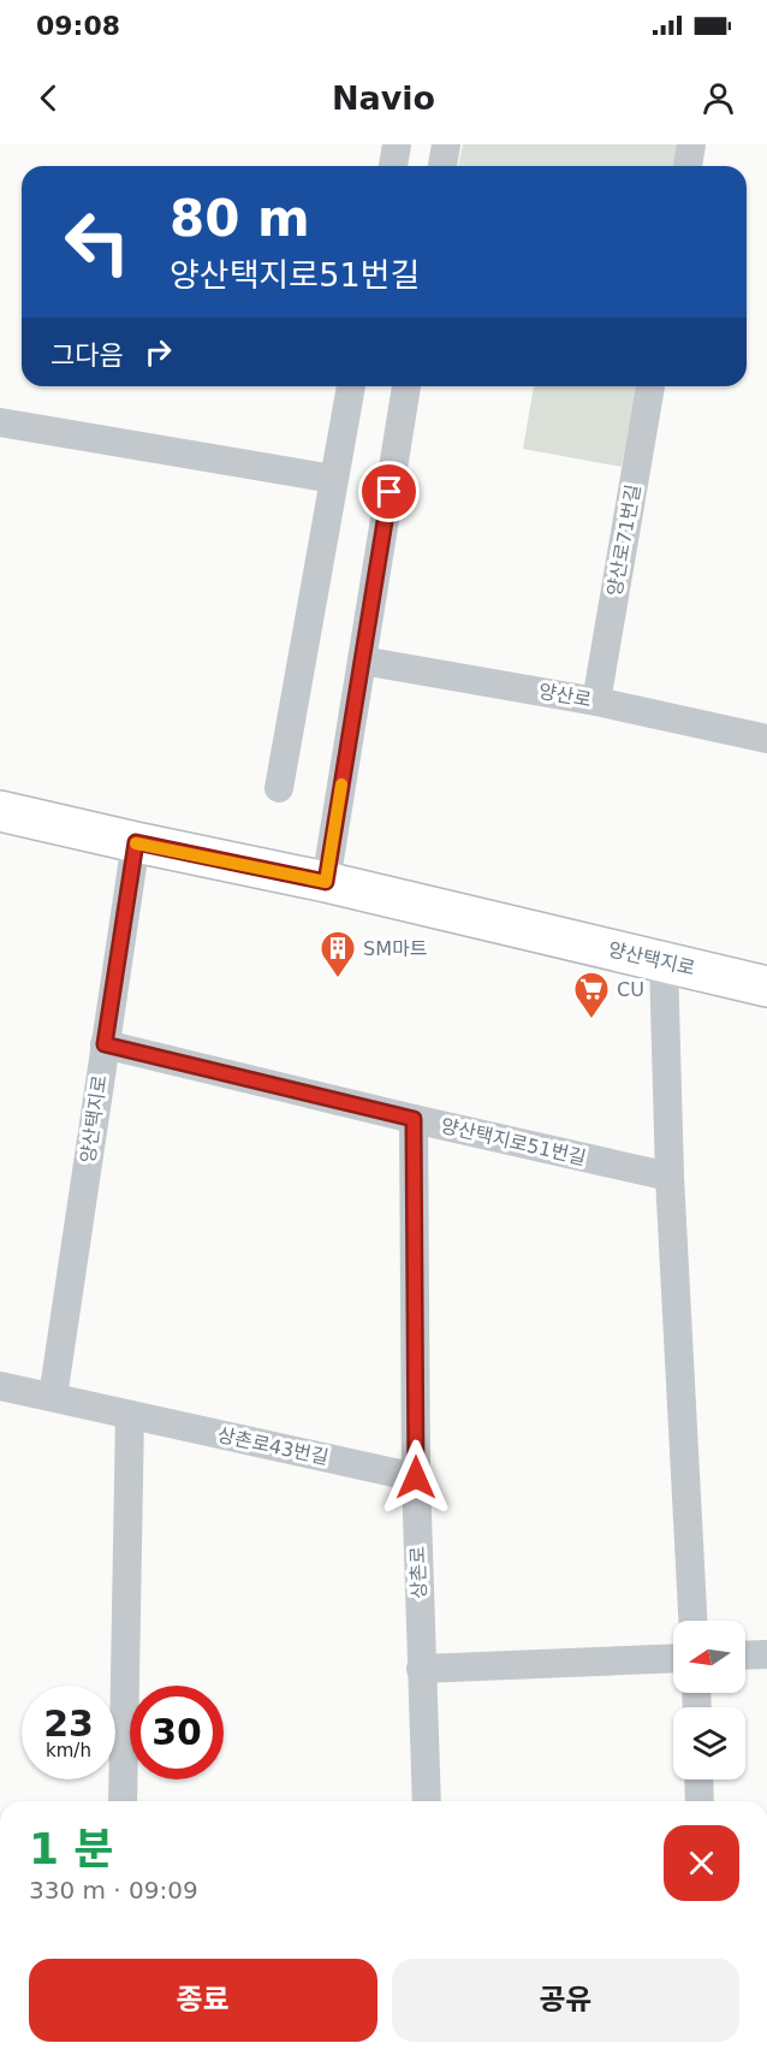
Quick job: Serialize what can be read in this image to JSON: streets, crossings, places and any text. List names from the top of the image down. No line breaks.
{"streets":{"street":["양산로71번길","양산로","양산택지로","양산택지로51번길","상촌로43번길","상촌로"]},"crossings":[["양산로71번길","양산로"],["양산택지로","양산택지로51번길"],["양산택지로","상촌로43번길"],["양산택지로51번길","상촌로"],["상촌로43번길","상촌로"]],"places":{"building":["SM마트"],"supermarket":["CU"]},"north":"left","page":{"status":"09:08","header":"Navio","turn":["80 m","양산택지로51번길"],"then":"그다음","speed":"23 km/h","limit":"30","heading":["1 분","330 m · 09:09"],"buttons":["종료","공유"]}}
